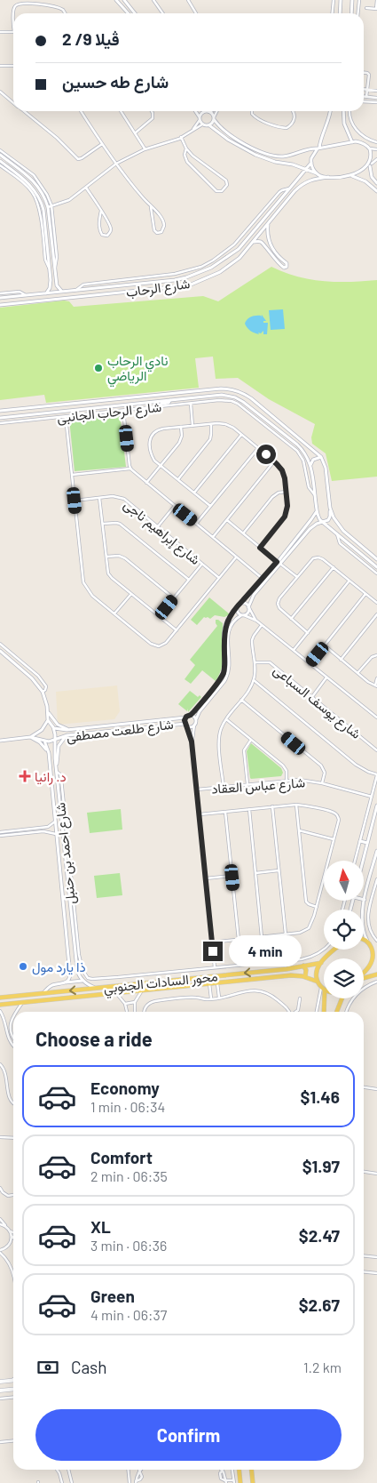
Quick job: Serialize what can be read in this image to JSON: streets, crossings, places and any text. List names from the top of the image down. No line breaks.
{"streets":{"main road":["محور السادات الجنوبي"],"street":["شارع الرحاب","شارع الرحاب الجانبى","شارع إبراهيم ناجى","شارع يوسف السباعى","شارع طلعت مصطفى","شارع عباس العقاد","شارع احمد بن حنبل"]},"crossings":[["شارع طلعت مصطفى","شارع احمد بن حنبل"],["شارع احمد بن حنبل","محور السادات الجنوبي"]],"places":{"other":["نادي الرحاب الرياضي","ذا يارد مول"],"health":["د. رانيا"]},"north":"top","page":{"banner":["ڤيلا 9/ 2","شارع طه حسين"],"bubble":"4 min","heading":"Choose a ride","list":[{"name":"Economy","note":"1 min · 06:34","value":"$1.46"},{"name":"Comfort","note":"2 min · 06:35","value":"$1.97"},{"name":"XL","note":"3 min · 06:36","value":"$2.47"},{"name":"Green","note":"4 min · 06:37","value":"$2.67"}],"pay":["Cash","1.2 km"],"buttons":"Confirm"}}
